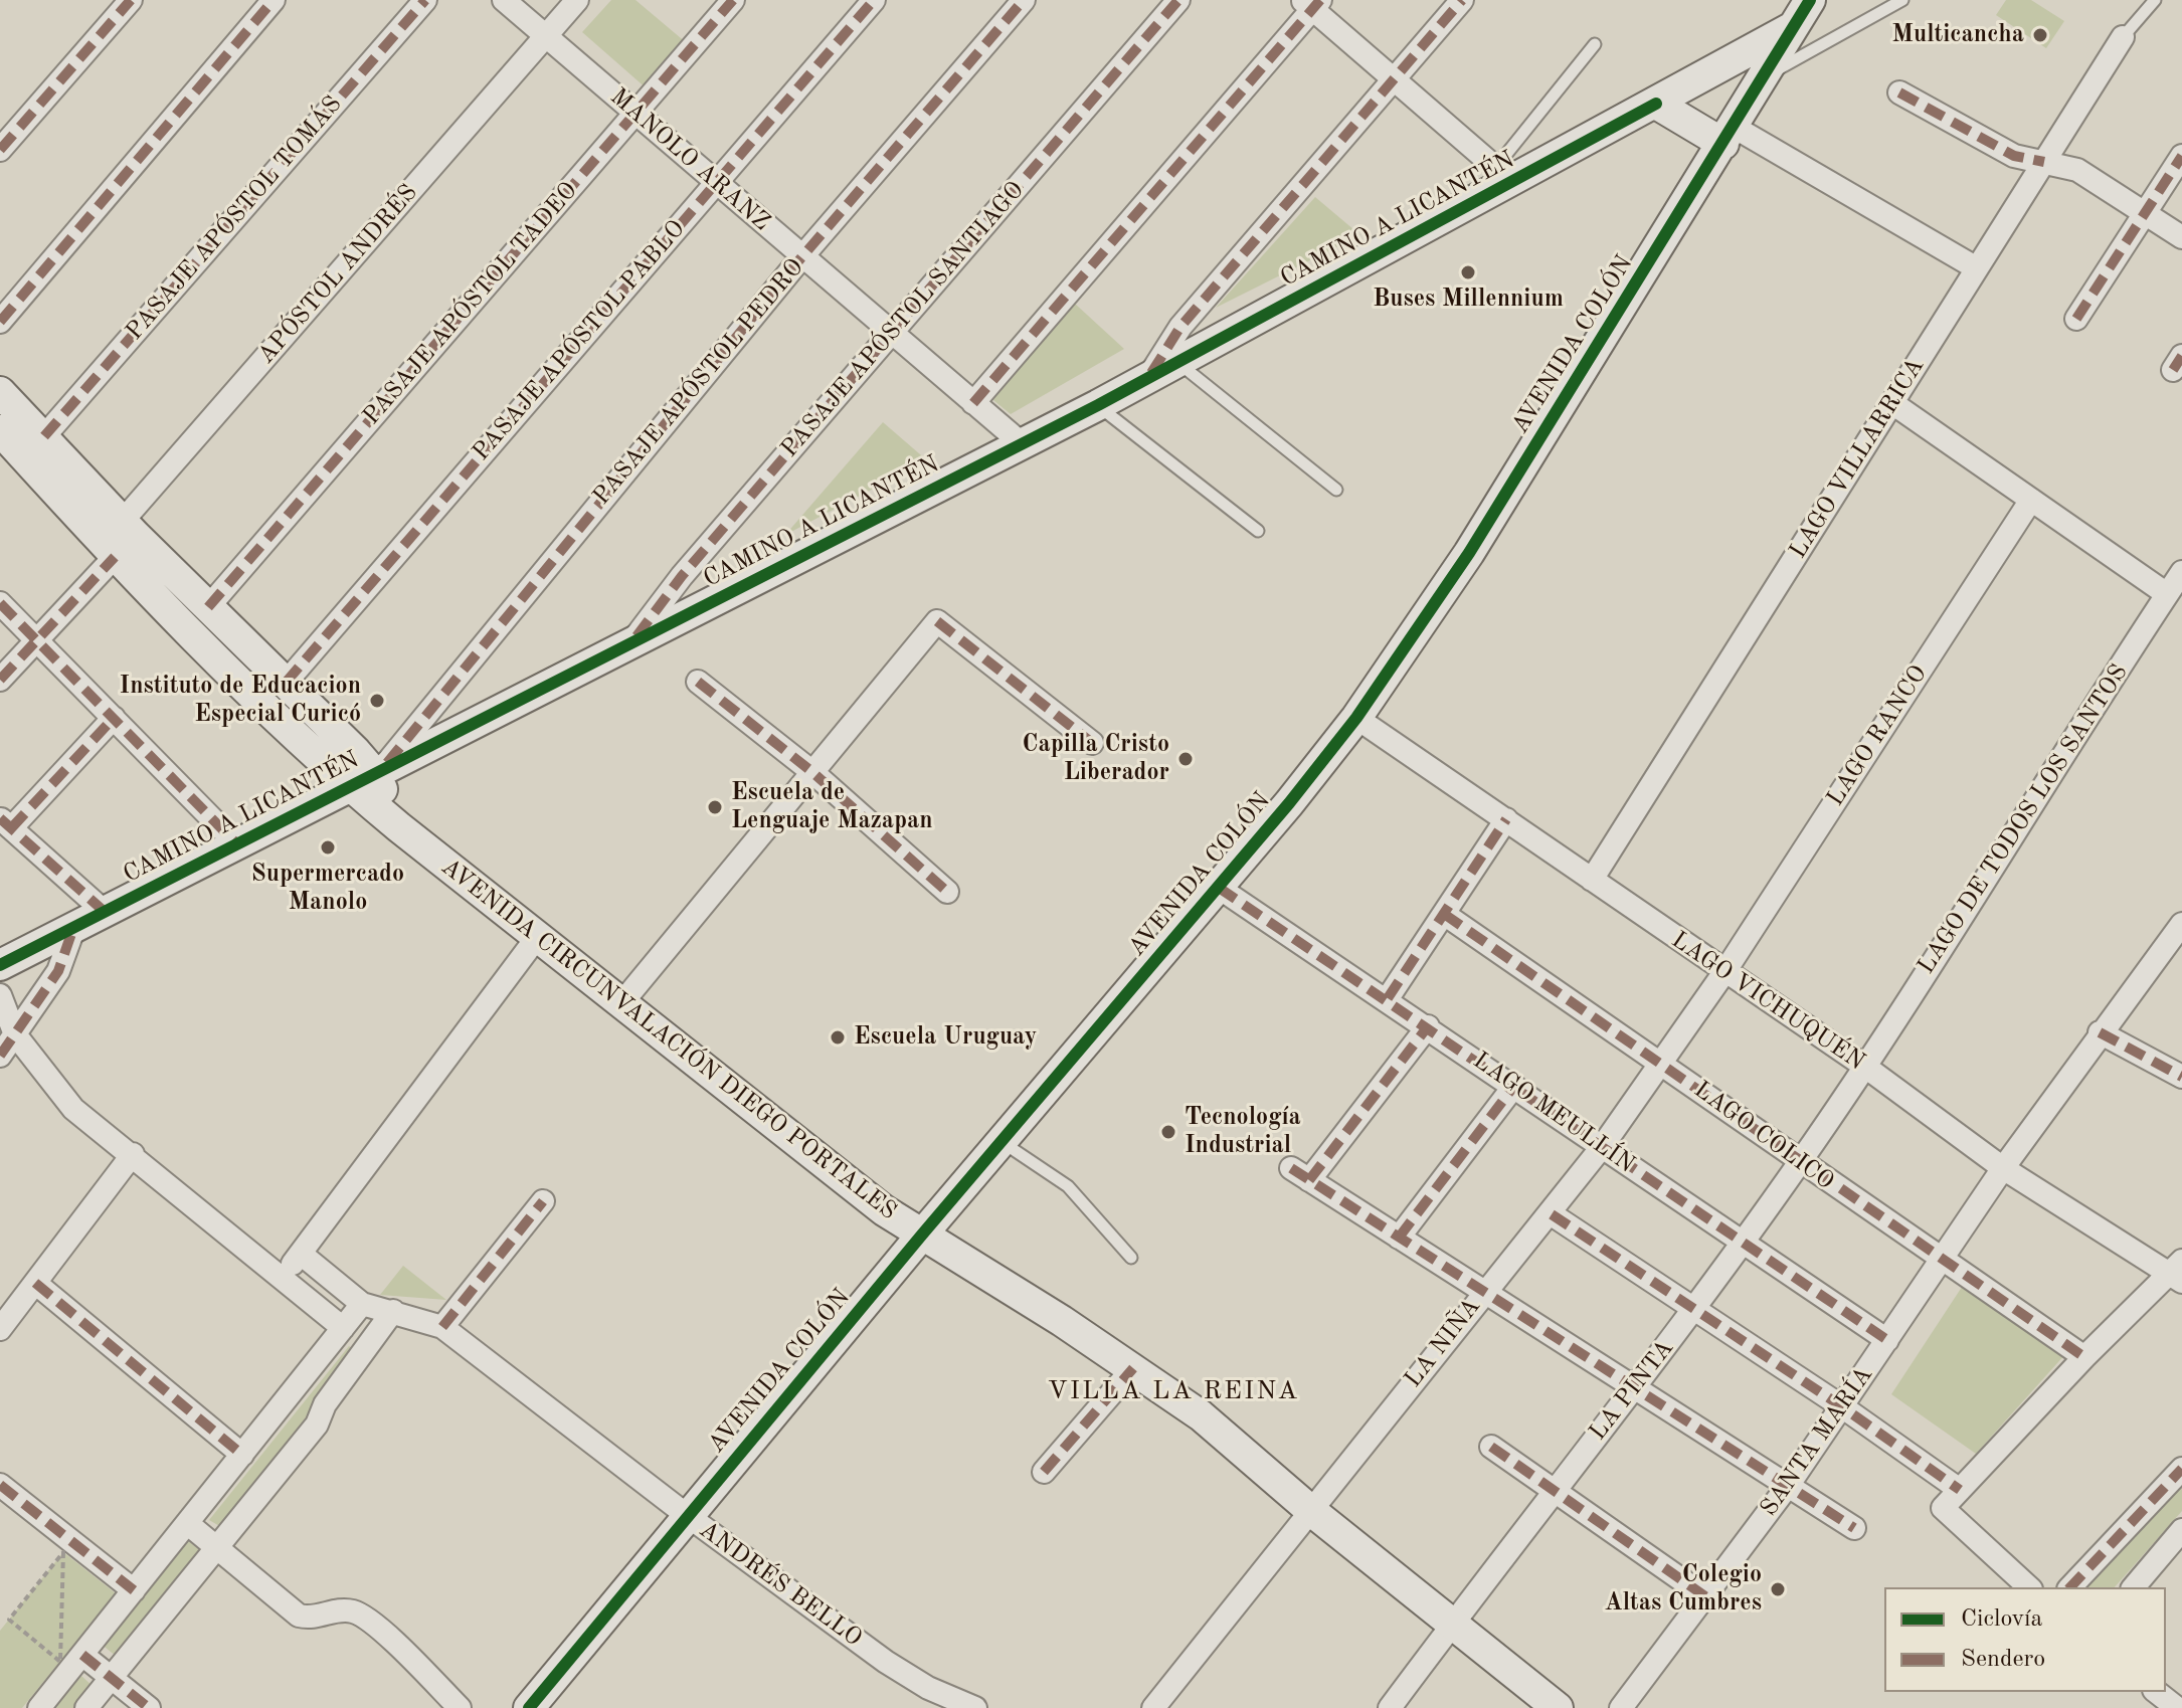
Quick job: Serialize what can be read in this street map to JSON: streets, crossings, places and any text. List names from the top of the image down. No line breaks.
{"streets":{"street":["MANOLO ARANZ","PASAJE APÓSTOL TOMÁS","CAMINO A LICANTÉN","APÓSTOL ANDRÉS","PASAJE APÓSTOL TADEO","PASAJE APÓSTOL SANTIAGO","PASAJE APÓSTOL PABLO","AVENIDA COLÓN","PASAJE APÓSTOL PEDRO","LAGO VILLARRICA","LAGO RANCO","LAGO DE TODOS LOS SANTOS","LAGO VICHUQUÉN","AVENIDA CIRCUNVALACIÓN DIEGO PORTALES","LAGO MEULLÍN","LAGO COLICO","LA NIÑA","LA PINTA","SANTA MARÍA","ANDRÉS BELLO"]},"crossings":[["MANOLO ARANZ","CAMINO A LICANTÉN"],["MANOLO ARANZ","APÓSTOL ANDRÉS"],["MANOLO ARANZ","PASAJE APÓSTOL TADEO"],["MANOLO ARANZ","PASAJE APÓSTOL SANTIAGO"],["MANOLO ARANZ","PASAJE APÓSTOL PABLO"],["MANOLO ARANZ","PASAJE APÓSTOL PEDRO"],["PASAJE APÓSTOL TOMÁS","AVENIDA CIRCUNVALACIÓN DIEGO PORTALES"],["CAMINO A LICANTÉN","PASAJE APÓSTOL SANTIAGO"],["CAMINO A LICANTÉN","AVENIDA COLÓN"],["CAMINO A LICANTÉN","PASAJE APÓSTOL PEDRO"],["CAMINO A LICANTÉN","AVENIDA CIRCUNVALACIÓN DIEGO PORTALES"],["APÓSTOL ANDRÉS","AVENIDA CIRCUNVALACIÓN DIEGO PORTALES"],["PASAJE APÓSTOL TADEO","AVENIDA CIRCUNVALACIÓN DIEGO PORTALES"],["PASAJE APÓSTOL PABLO","AVENIDA CIRCUNVALACIÓN DIEGO PORTALES"],["AVENIDA COLÓN","LAGO VICHUQUÉN"],["AVENIDA COLÓN","AVENIDA CIRCUNVALACIÓN DIEGO PORTALES"],["AVENIDA COLÓN","LAGO MEULLÍN"],["AVENIDA COLÓN","ANDRÉS BELLO"],["PASAJE APÓSTOL PEDRO","AVENIDA CIRCUNVALACIÓN DIEGO PORTALES"],["LAGO VILLARRICA","LAGO VICHUQUÉN"],["LAGO RANCO","LAGO VICHUQUÉN"],["LAGO RANCO","LA NIÑA"],["LAGO DE TODOS LOS SANTOS","LAGO VICHUQUÉN"],["LAGO DE TODOS LOS SANTOS","LA PINTA"],["LAGO VICHUQUÉN","LA NIÑA"],["LAGO VICHUQUÉN","LA PINTA"],["LAGO VICHUQUÉN","SANTA MARÍA"],["AVENIDA CIRCUNVALACIÓN DIEGO PORTALES","LA NIÑA"],["AVENIDA CIRCUNVALACIÓN DIEGO PORTALES","LA PINTA"],["LAGO MEULLÍN","LA NIÑA"],["LAGO MEULLÍN","LA PINTA"],["LAGO MEULLÍN","SANTA MARÍA"],["LAGO COLICO","LA NIÑA"],["LAGO COLICO","LA PINTA"],["LAGO COLICO","SANTA MARÍA"]],"districts":["VILLA LA REINA"],"places":["Multicancha","Buses Millennium","Instituto de Educacion Especial Curicó","Capilla Cristo Liberador","Escuela de Lenguaje Mazapan","Supermercado Manolo","Escuela Uruguay","Tecnología Industrial","Colegio Altas Cumbres"],"legend":["Ciclovía","Sendero"]}
